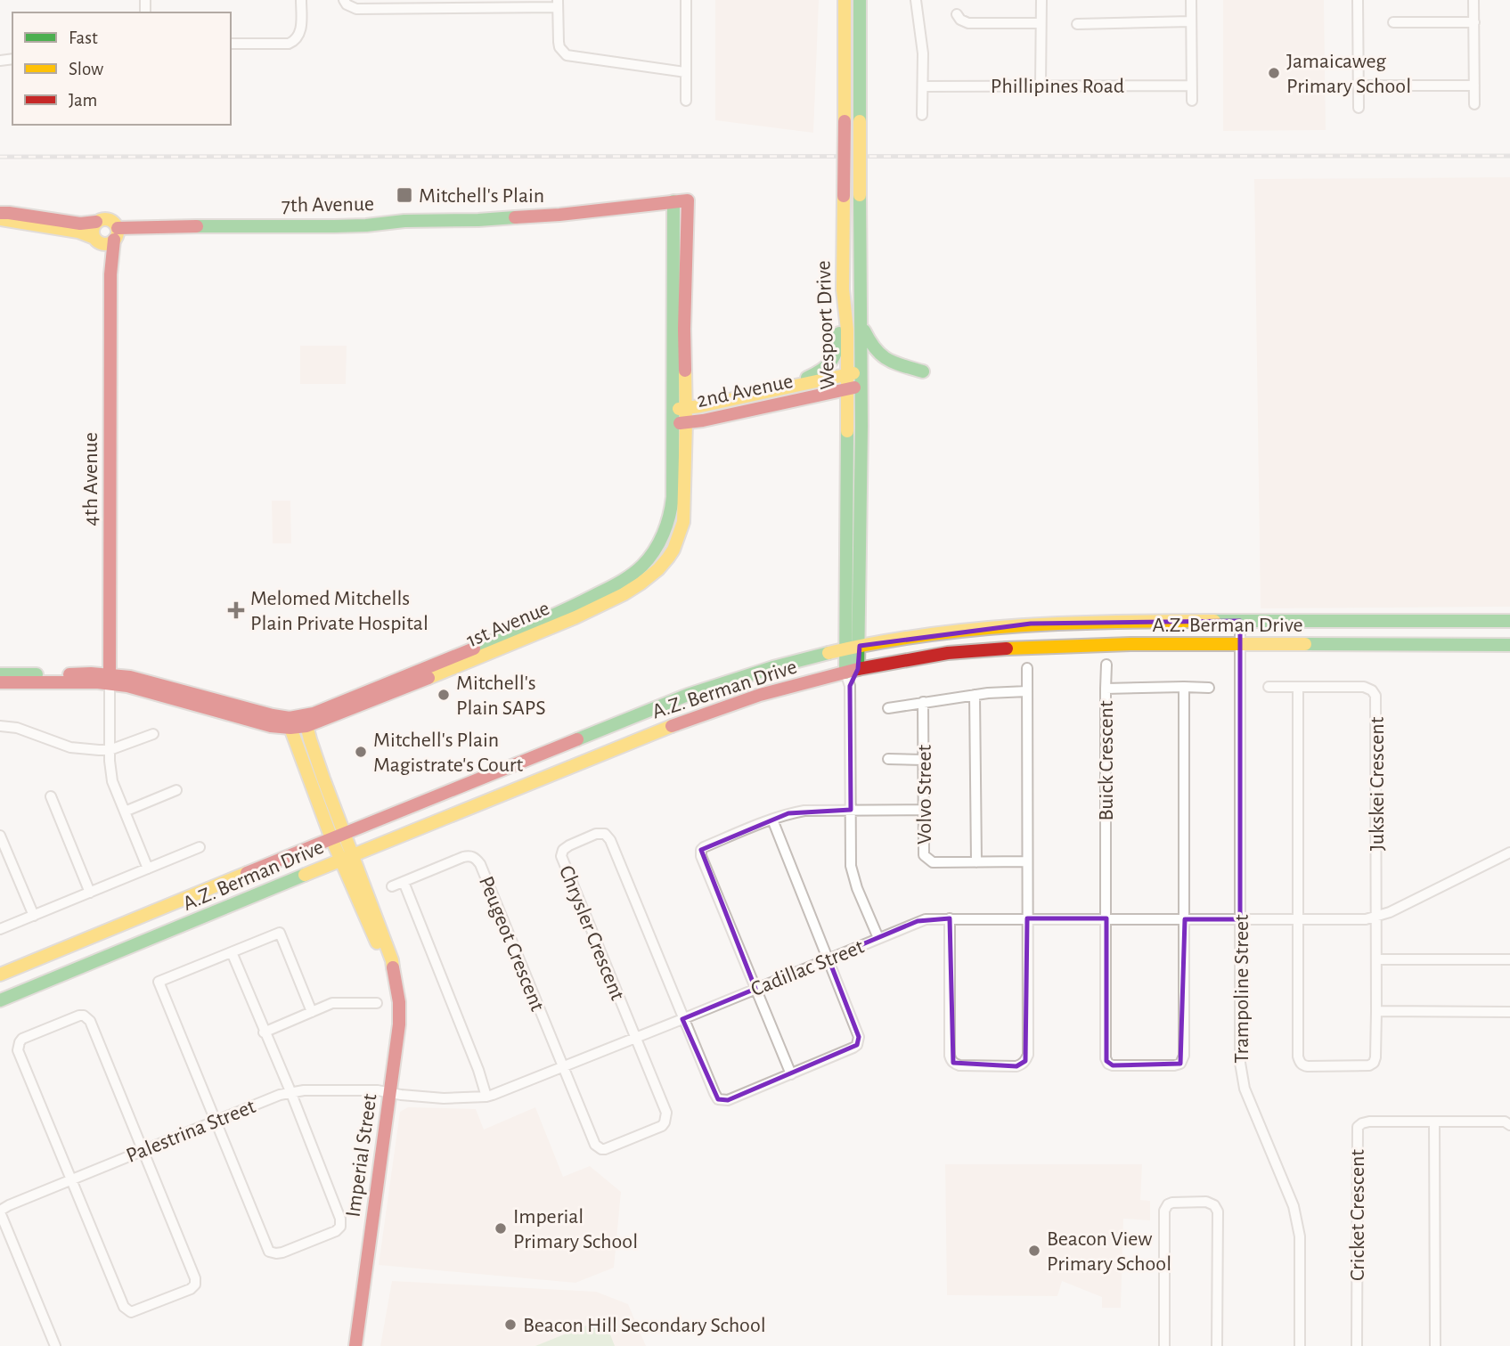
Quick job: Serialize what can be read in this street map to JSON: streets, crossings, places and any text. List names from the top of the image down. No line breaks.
{"streets":{"main road":["7th Avenue","Wespoort Drive","2nd Avenue","4th Avenue","1st Avenue","A.Z. Berman Drive","Imperial Street"],"street":["Phillipines Road","Buick Crescent","Jukskei Crescent","Volvo Street","Chrysler Crescent","Peugeot Crescent","Cadillac Street","Trampoline Street","Palestrina Street","Cricket Crescent"]},"crossings":[["7th Avenue","4th Avenue"],["7th Avenue","1st Avenue"],["Wespoort Drive","2nd Avenue"],["Wespoort Drive","A.Z. Berman Drive"],["2nd Avenue","1st Avenue"],["4th Avenue","1st Avenue"],["A.Z. Berman Drive","Trampoline Street"],["A.Z. Berman Drive","Imperial Street"],["Buick Crescent","Cadillac Street"],["Jukskei Crescent","Cadillac Street"],["Chrysler Crescent","Peugeot Crescent"],["Chrysler Crescent","Cadillac Street"],["Peugeot Crescent","Cadillac Street"],["Cadillac Street","Trampoline Street"],["Cadillac Street","Palestrina Street"],["Cadillac Street","Imperial Street"],["Palestrina Street","Imperial Street"]],"places":{"other":["Jamaicaweg Primary School","Mitchell's Plain SAPS","Mitchell's Plain Magistrate's Court","Imperial Primary School","Beacon View Primary School","Beacon Hill Secondary School"],"transit":["Mitchell's Plain"],"health":["Melomed Mitchells Plain Private Hospital"]},"legend":["Fast","Slow","Jam"]}
